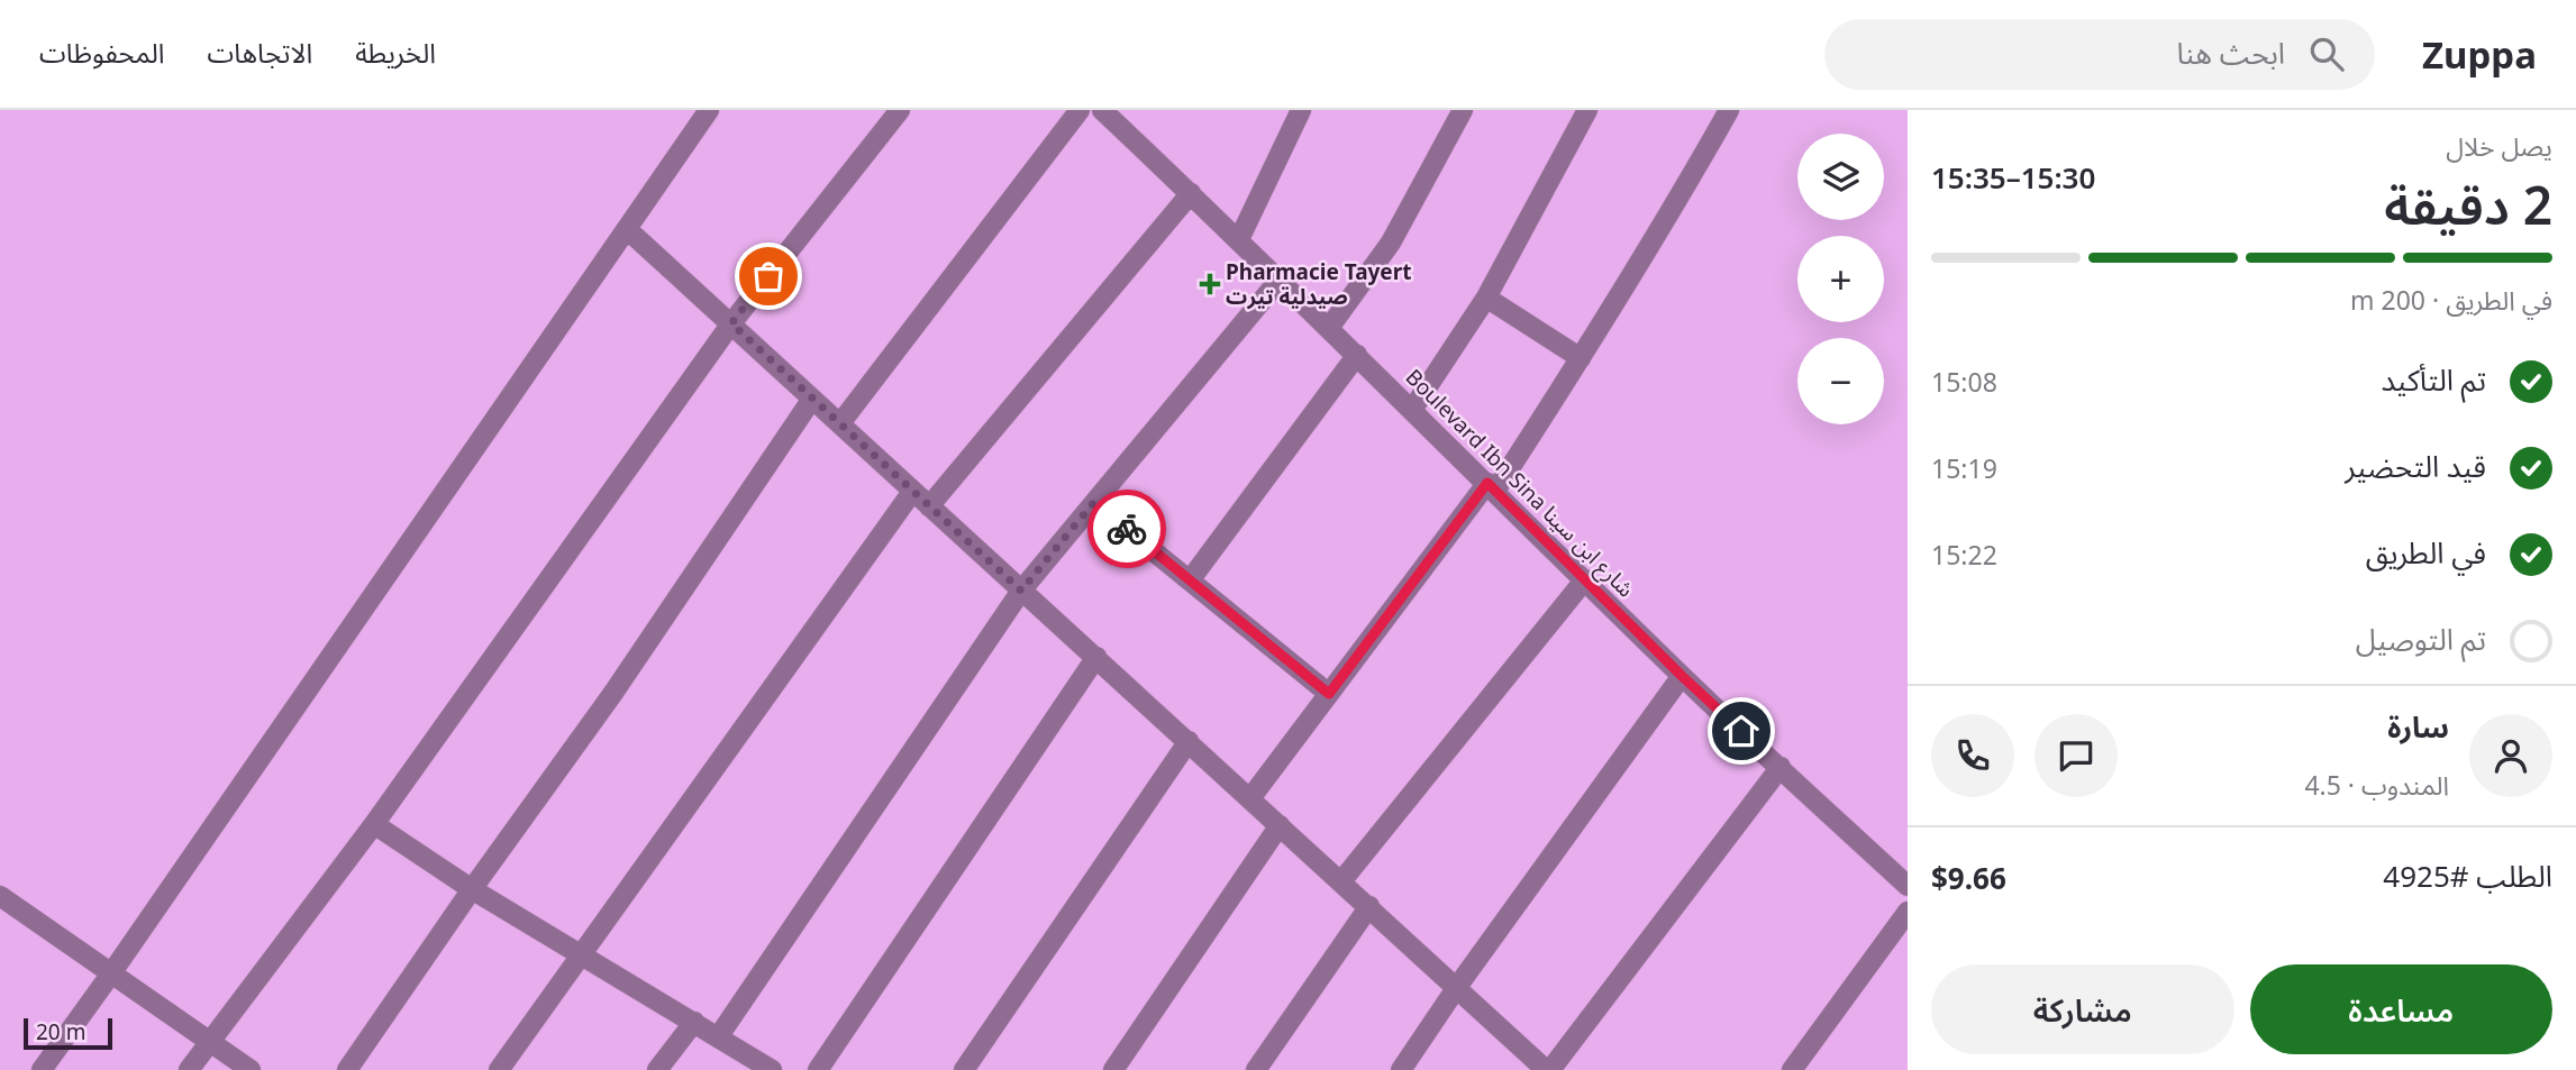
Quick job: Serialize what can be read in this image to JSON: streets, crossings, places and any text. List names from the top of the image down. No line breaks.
{"streets":{"street":["Boulevard Ibn Sina شارع ابن سينا"]},"places":{"health":["Pharmacie Tayert صيدلية تيرت"]},"scale_bar":"20 m","page":{"header":"Zuppa","search":"ابحث هنا","nav":["الخريطة","الاتجاهات","المحفوظات"],"heading":["2 دقيقة","يصل خلال","15:30–15:35"],"panel":["سارة","المندوب · 4.5","الطلب #4925","$9.66"],"map_buttons":["+","−"],"bar":"في الطريق · 200 m","list":[["تم التأكيد","15:08"],["قيد التحضير","15:19"],["في الطريق","15:22"],"تم التوصيل"],"buttons":["مساعدة","مشاركة"],"scale":"20 m"}}
